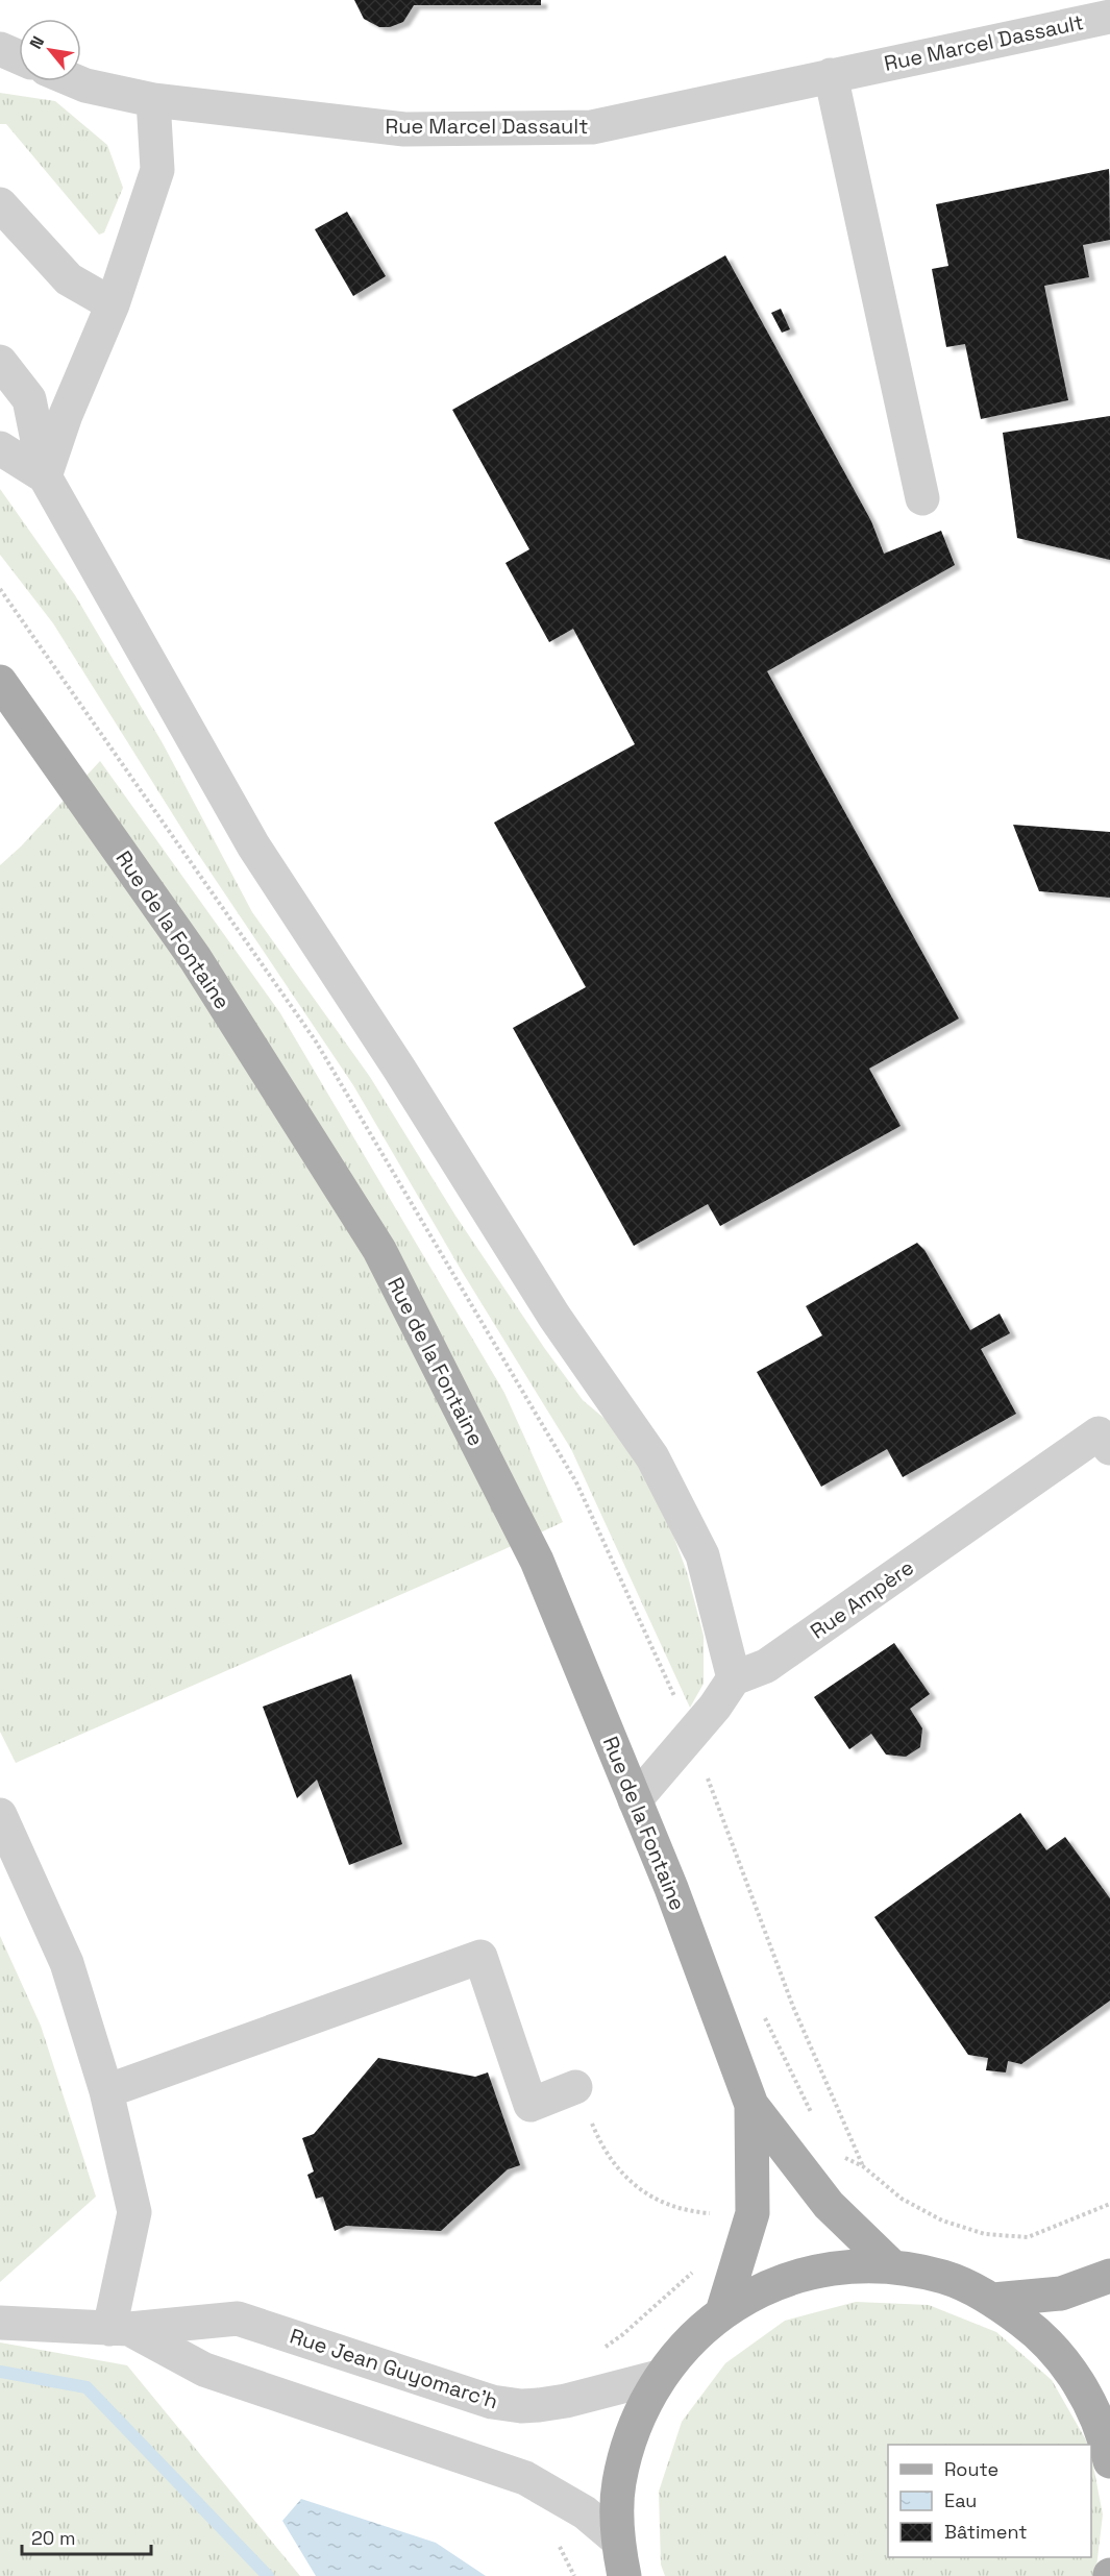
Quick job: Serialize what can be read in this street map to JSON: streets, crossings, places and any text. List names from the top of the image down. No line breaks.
{"streets":{"main road":["Rue de la Fontaine"],"street":["Rue Marcel Dassault","Rue Ampère","Rue Jean Guyomarc'h"]},"legend":["Route","Eau","Bâtiment"],"scale_bar":"20 m","north":"top left"}
